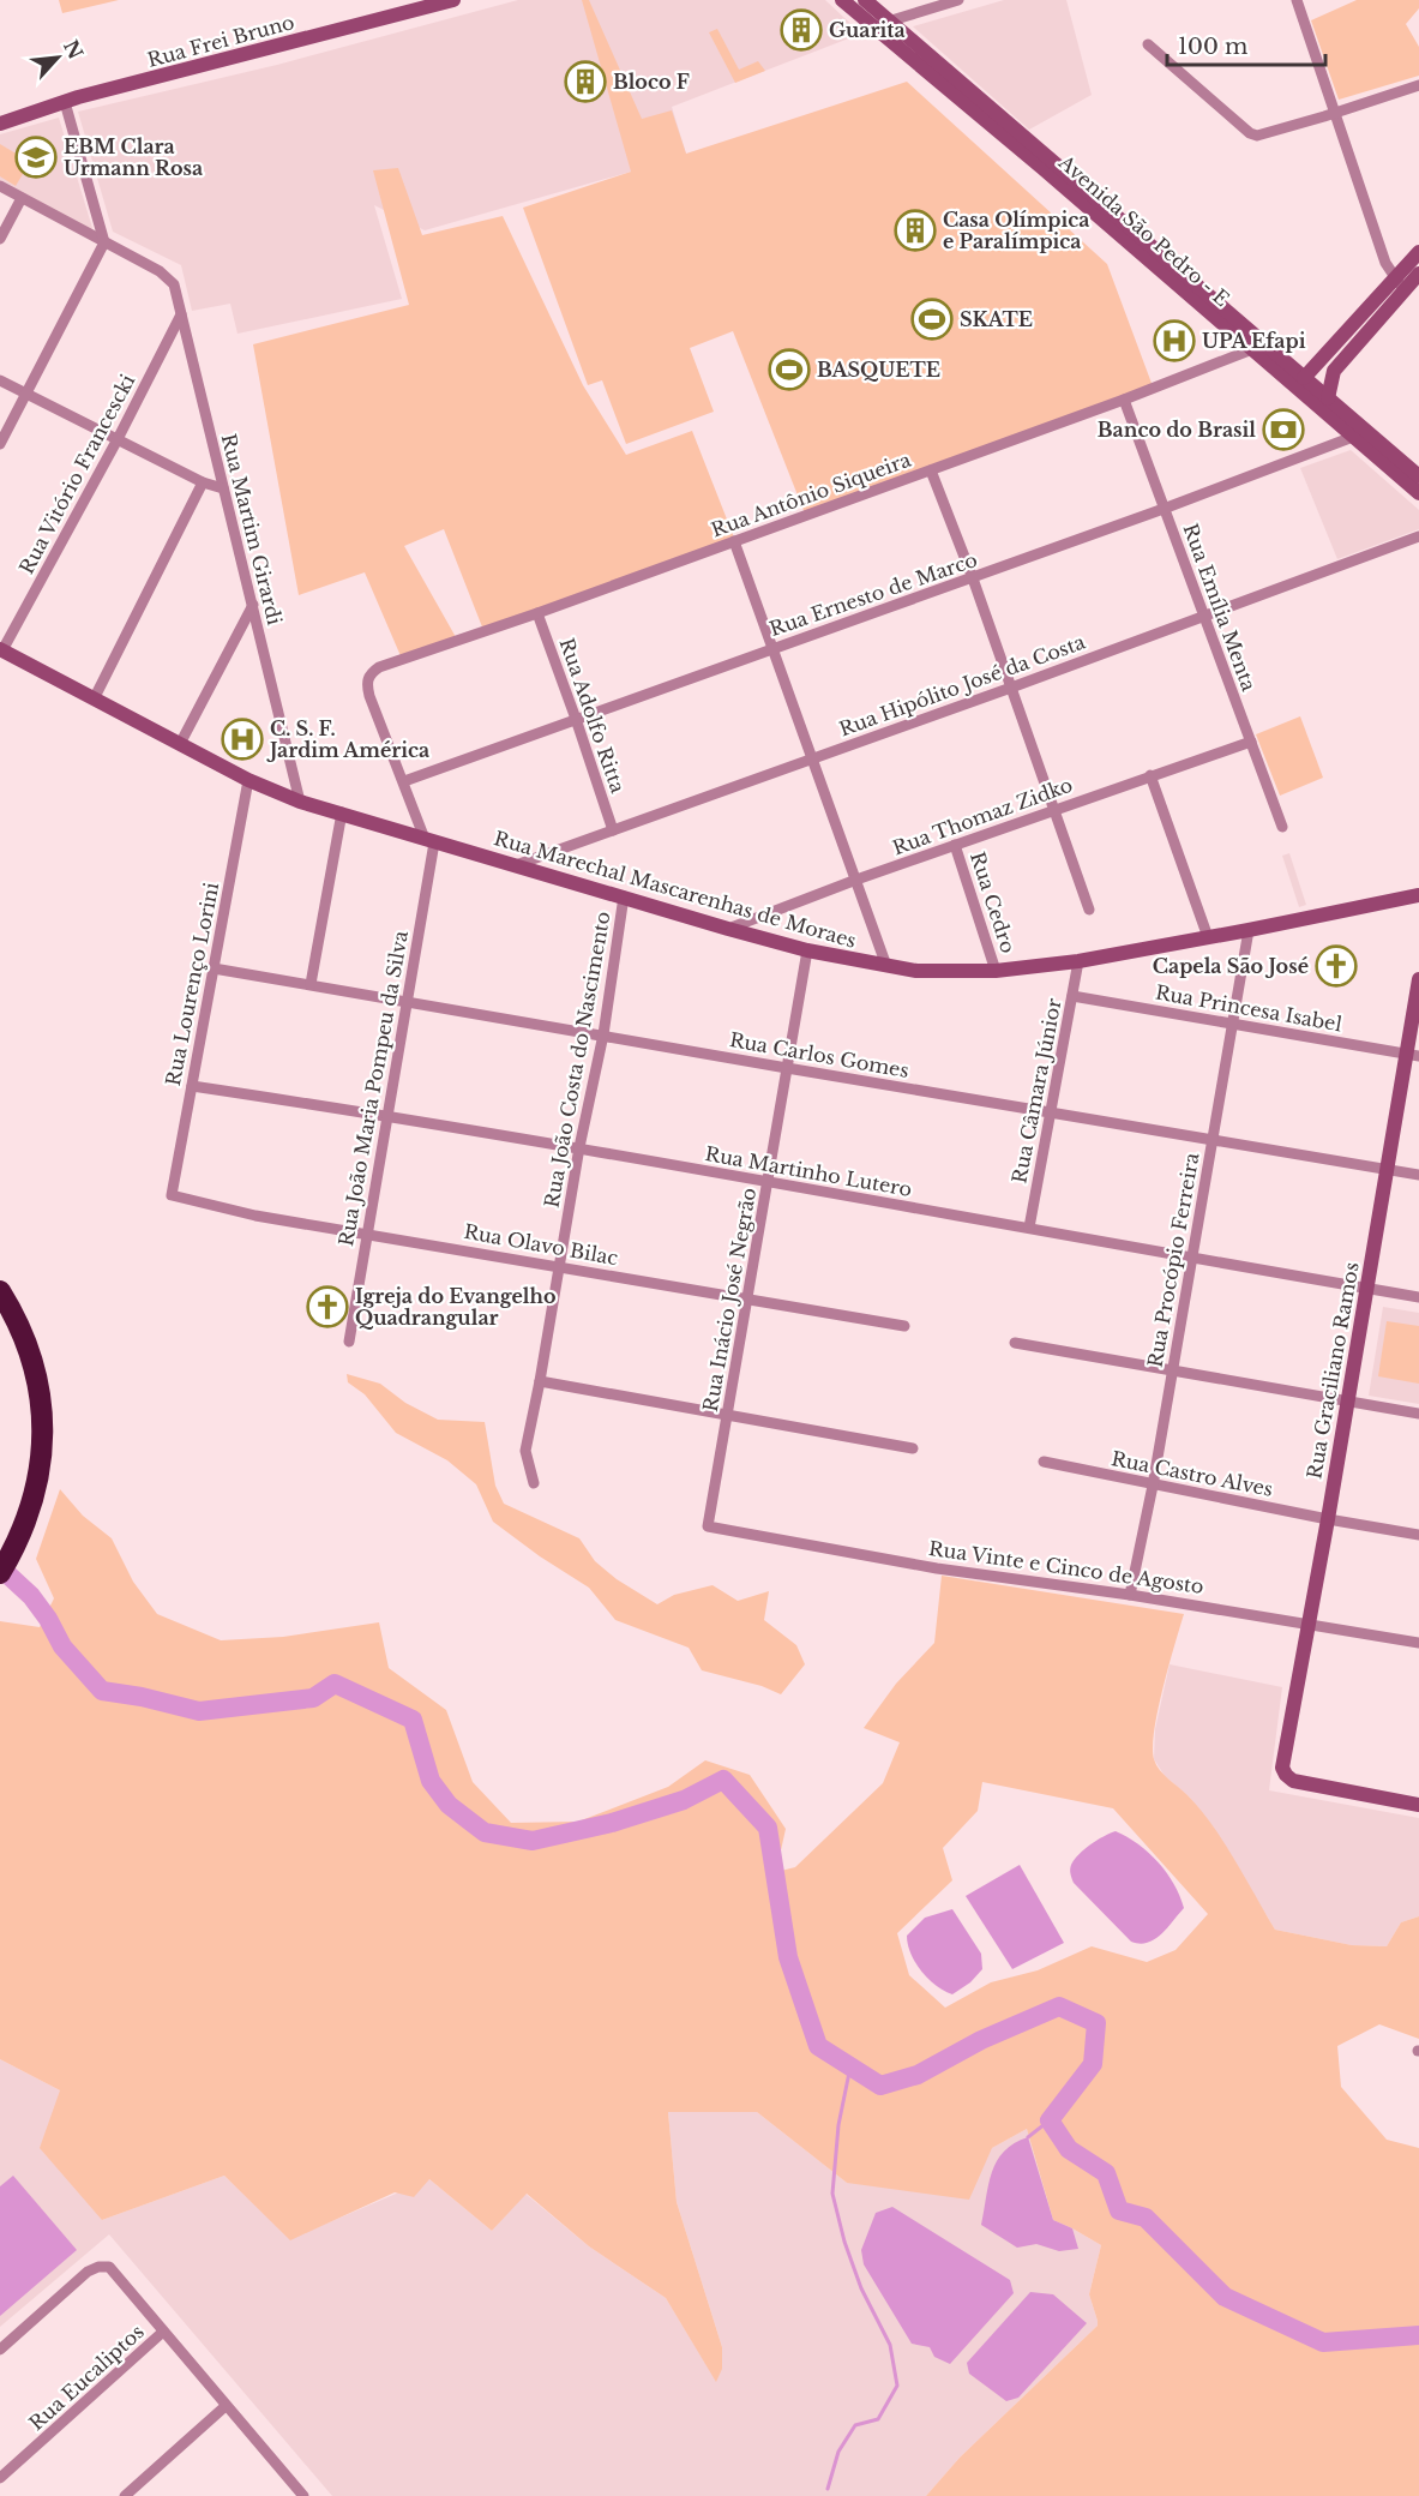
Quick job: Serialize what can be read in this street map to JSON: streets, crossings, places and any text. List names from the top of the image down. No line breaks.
{"streets":{"street":["Rua Frei Bruno","Avenida São Pedro - E","Rua Vitório Francescki","Rua Antônio Siqueira","Rua Martim Girardi","Rua Ernesto de Marco","Rua Emília Menta","Rua Hipólito José da Costa","Rua Adolfo Ritta","Rua Thomaz Zidko","Rua Marechal Mascarenhas de Moraes","Rua Cedro","Rua Lourenço Lorini","Rua Princesa Isabel","Rua Carlos Gomes","Rua João Costa do Nascimento","Rua João Maria Pompeu da Silva","Rua Câmara Júnior","Rua Martinho Lutero","Rua Olavo Bilac","Rua Procópio Ferreira","Rua Inácio José Negrão","Rua Graciliano Ramos","Rua Castro Alves","Rua Vinte e Cinco de Agosto","Rua Eucaliptos"]},"crossings":[["Avenida São Pedro - E","Rua Antônio Siqueira"],["Avenida São Pedro - E","Rua Ernesto de Marco"],["Rua Vitório Francescki","Rua Martim Girardi"],["Rua Vitório Francescki","Rua Marechal Mascarenhas de Moraes"],["Rua Antônio Siqueira","Rua Ernesto de Marco"],["Rua Antônio Siqueira","Rua Emília Menta"],["Rua Antônio Siqueira","Rua Adolfo Ritta"],["Rua Martim Girardi","Rua Marechal Mascarenhas de Moraes"],["Rua Ernesto de Marco","Rua Emília Menta"],["Rua Ernesto de Marco","Rua Adolfo Ritta"],["Rua Emília Menta","Rua Hipólito José da Costa"],["Rua Emília Menta","Rua Thomaz Zidko"],["Rua Hipólito José da Costa","Rua Adolfo Ritta"],["Rua Hipólito José da Costa","Rua Marechal Mascarenhas de Moraes"],["Rua Thomaz Zidko","Rua Marechal Mascarenhas de Moraes"],["Rua Thomaz Zidko","Rua Cedro"],["Rua Marechal Mascarenhas de Moraes","Rua Cedro"],["Rua Marechal Mascarenhas de Moraes","Rua Lourenço Lorini"],["Rua Marechal Mascarenhas de Moraes","Rua João Costa do Nascimento"],["Rua Marechal Mascarenhas de Moraes","Rua João Maria Pompeu da Silva"],["Rua Marechal Mascarenhas de Moraes","Rua Câmara Júnior"],["Rua Marechal Mascarenhas de Moraes","Rua Procópio Ferreira"],["Rua Marechal Mascarenhas de Moraes","Rua Inácio José Negrão"],["Rua Lourenço Lorini","Rua Carlos Gomes"],["Rua Lourenço Lorini","Rua Martinho Lutero"],["Rua Lourenço Lorini","Rua Olavo Bilac"],["Rua Princesa Isabel","Rua Câmara Júnior"],["Rua Princesa Isabel","Rua Procópio Ferreira"],["Rua Princesa Isabel","Rua Graciliano Ramos"],["Rua Carlos Gomes","Rua João Costa do Nascimento"],["Rua Carlos Gomes","Rua João Maria Pompeu da Silva"],["Rua Carlos Gomes","Rua Câmara Júnior"],["Rua Carlos Gomes","Rua Procópio Ferreira"],["Rua Carlos Gomes","Rua Inácio José Negrão"],["Rua Carlos Gomes","Rua Graciliano Ramos"],["Rua João Costa do Nascimento","Rua Martinho Lutero"],["Rua João Costa do Nascimento","Rua Olavo Bilac"],["Rua João Maria Pompeu da Silva","Rua Martinho Lutero"],["Rua João Maria Pompeu da Silva","Rua Olavo Bilac"],["Rua Câmara Júnior","Rua Martinho Lutero"],["Rua Martinho Lutero","Rua Procópio Ferreira"],["Rua Martinho Lutero","Rua Inácio José Negrão"],["Rua Martinho Lutero","Rua Graciliano Ramos"],["Rua Olavo Bilac","Rua Inácio José Negrão"],["Rua Procópio Ferreira","Rua Castro Alves"],["Rua Procópio Ferreira","Rua Vinte e Cinco de Agosto"],["Rua Inácio José Negrão","Rua Vinte e Cinco de Agosto"],["Rua Graciliano Ramos","Rua Castro Alves"],["Rua Graciliano Ramos","Rua Vinte e Cinco de Agosto"]],"places":{"building":["Guarita","Bloco F","Casa Olímpica e Paralímpica"],"school or university":["EBM Clara Urmann Rosa"],"sports":["SKATE","BASQUETE"],"hospital":["UPA Efapi","C. S. F. Jardim América"],"bank":["Banco do Brasil"],"church":["Capela São José","Igreja do Evangelho Quadrangular"]},"scale_bar":"100 m","north":"top right"}
